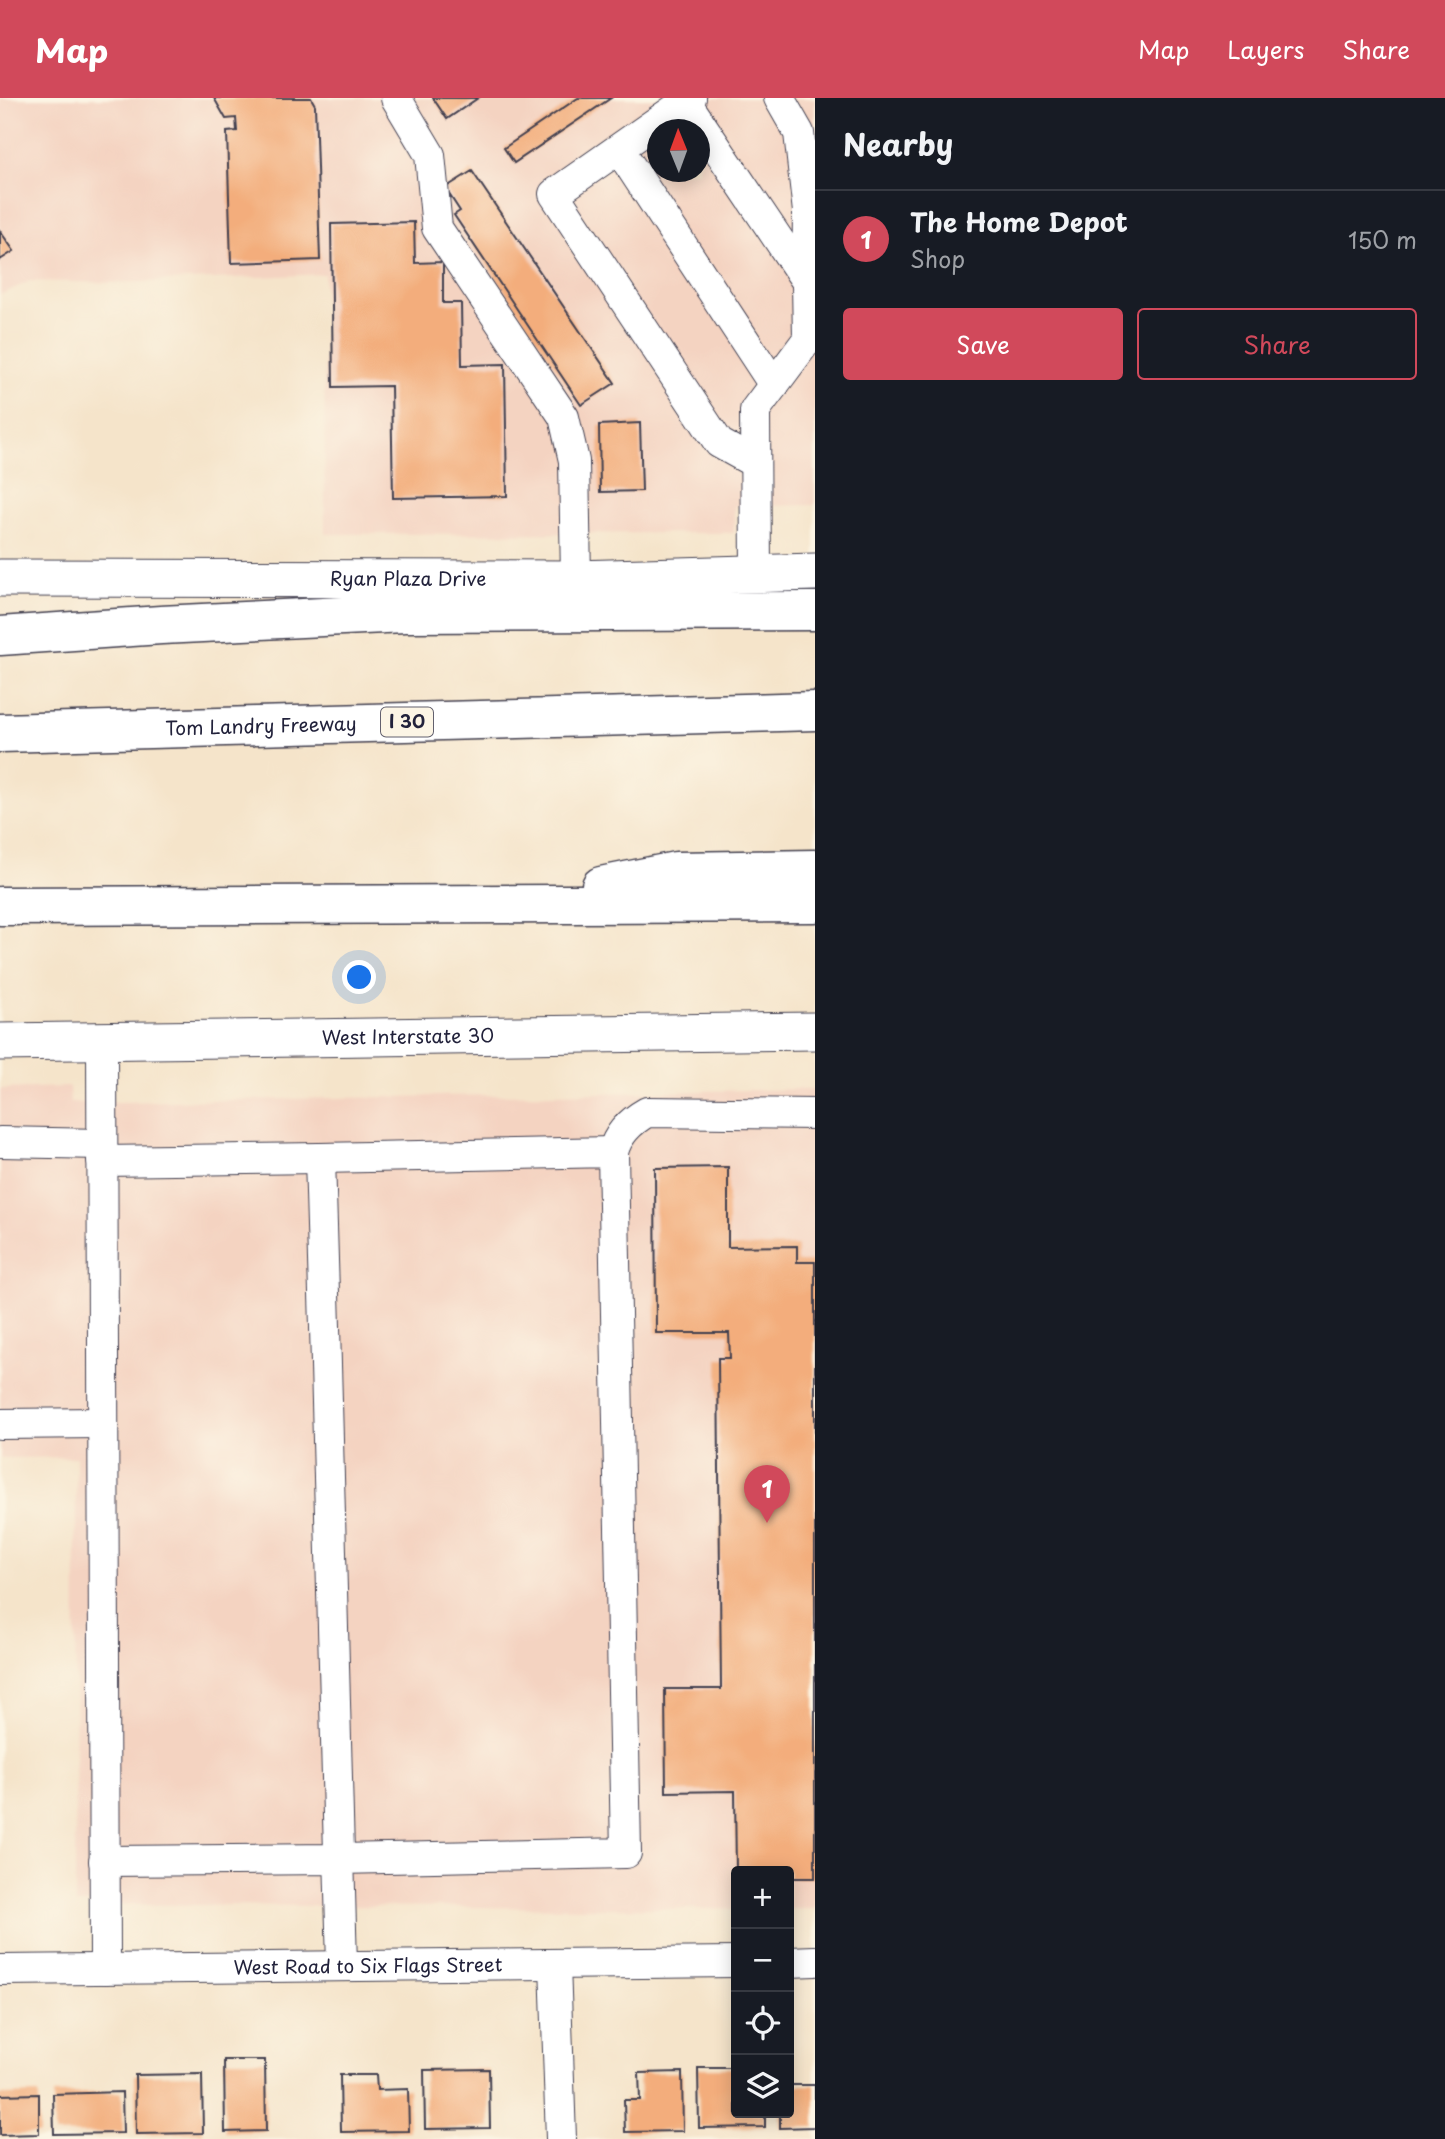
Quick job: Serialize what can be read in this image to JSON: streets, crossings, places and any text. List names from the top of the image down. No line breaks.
{"streets":{"highway":["I 30","Tom Landry Freeway"],"main road":["Ryan Plaza Drive","West Interstate 30"],"street":["West Road to Six Flags Street"]},"north":"top","page":{"header":"Map","nav":["Map","Layers","Share"],"heading":"Nearby","list":[{"mark":"1","name":"The Home Depot","note":"Shop","value":"150 m"}],"buttons":["Save","Share"],"pins":"1","map_buttons":["+","−"]}}
